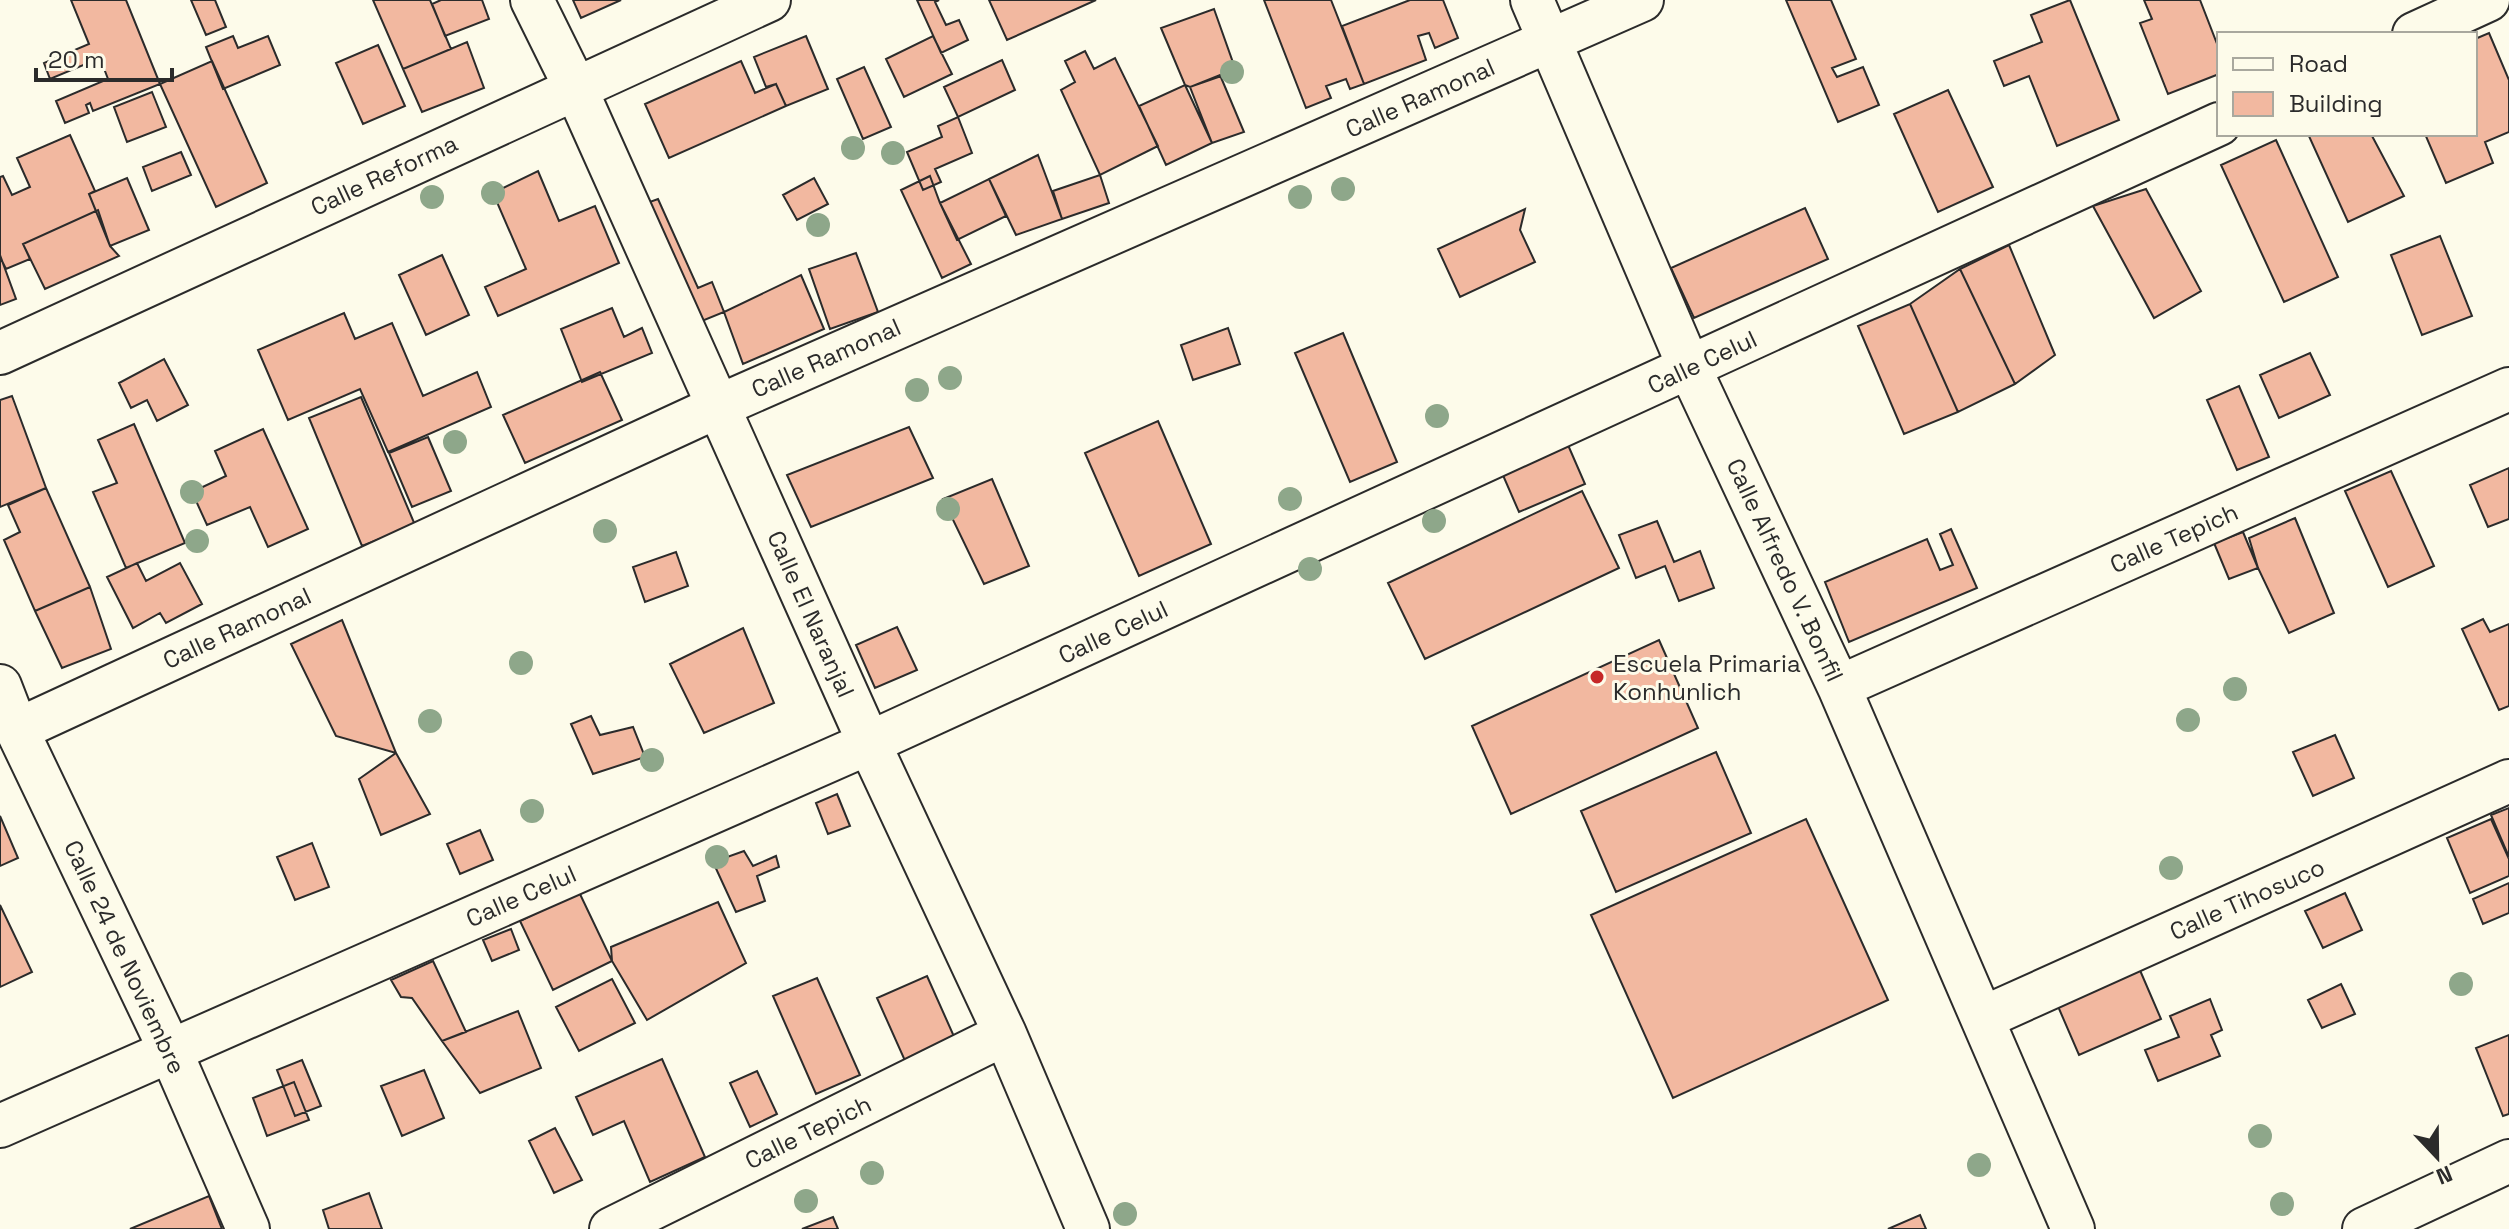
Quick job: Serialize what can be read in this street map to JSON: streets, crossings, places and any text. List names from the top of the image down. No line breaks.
{"streets":{"street":["Calle Ramonal","Calle Reforma","Calle Celul","Calle Tepich","Calle Alfredo V. Bonfil","Calle El Naranjal","Calle Tihosuco","Calle 24 de Noviembre"]},"crossings":[["Calle Ramonal","Calle Alfredo V. Bonfil"],["Calle Ramonal","Calle El Naranjal"],["Calle Ramonal","Calle 24 de Noviembre"],["Calle Reforma","Calle El Naranjal"],["Calle Celul","Calle Alfredo V. Bonfil"],["Calle Celul","Calle El Naranjal"],["Calle Celul","Calle 24 de Noviembre"],["Calle Tepich","Calle Alfredo V. Bonfil"],["Calle Tepich","Calle El Naranjal"],["Calle Alfredo V. Bonfil","Calle Tihosuco"]],"places":["Escuela Primaria Konhunlich"],"legend":["Road","Building"],"scale_bar":"20 m","north":"bottom"}
